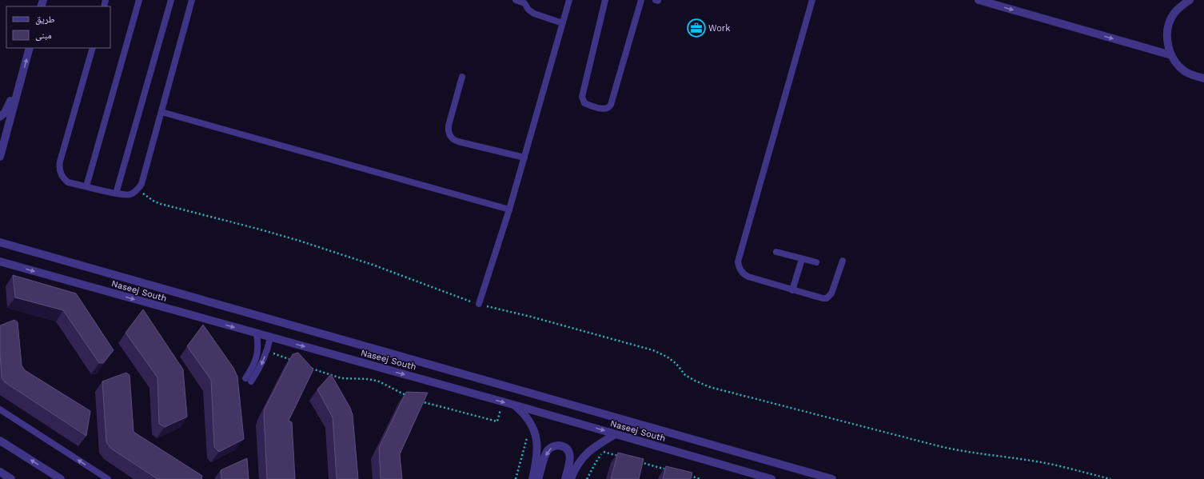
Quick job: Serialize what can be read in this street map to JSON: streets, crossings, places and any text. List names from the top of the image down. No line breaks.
{"streets":{"street":["Naseej South"]},"places":{"office":["Work"]},"legend":["طريق","مبنى"]}
